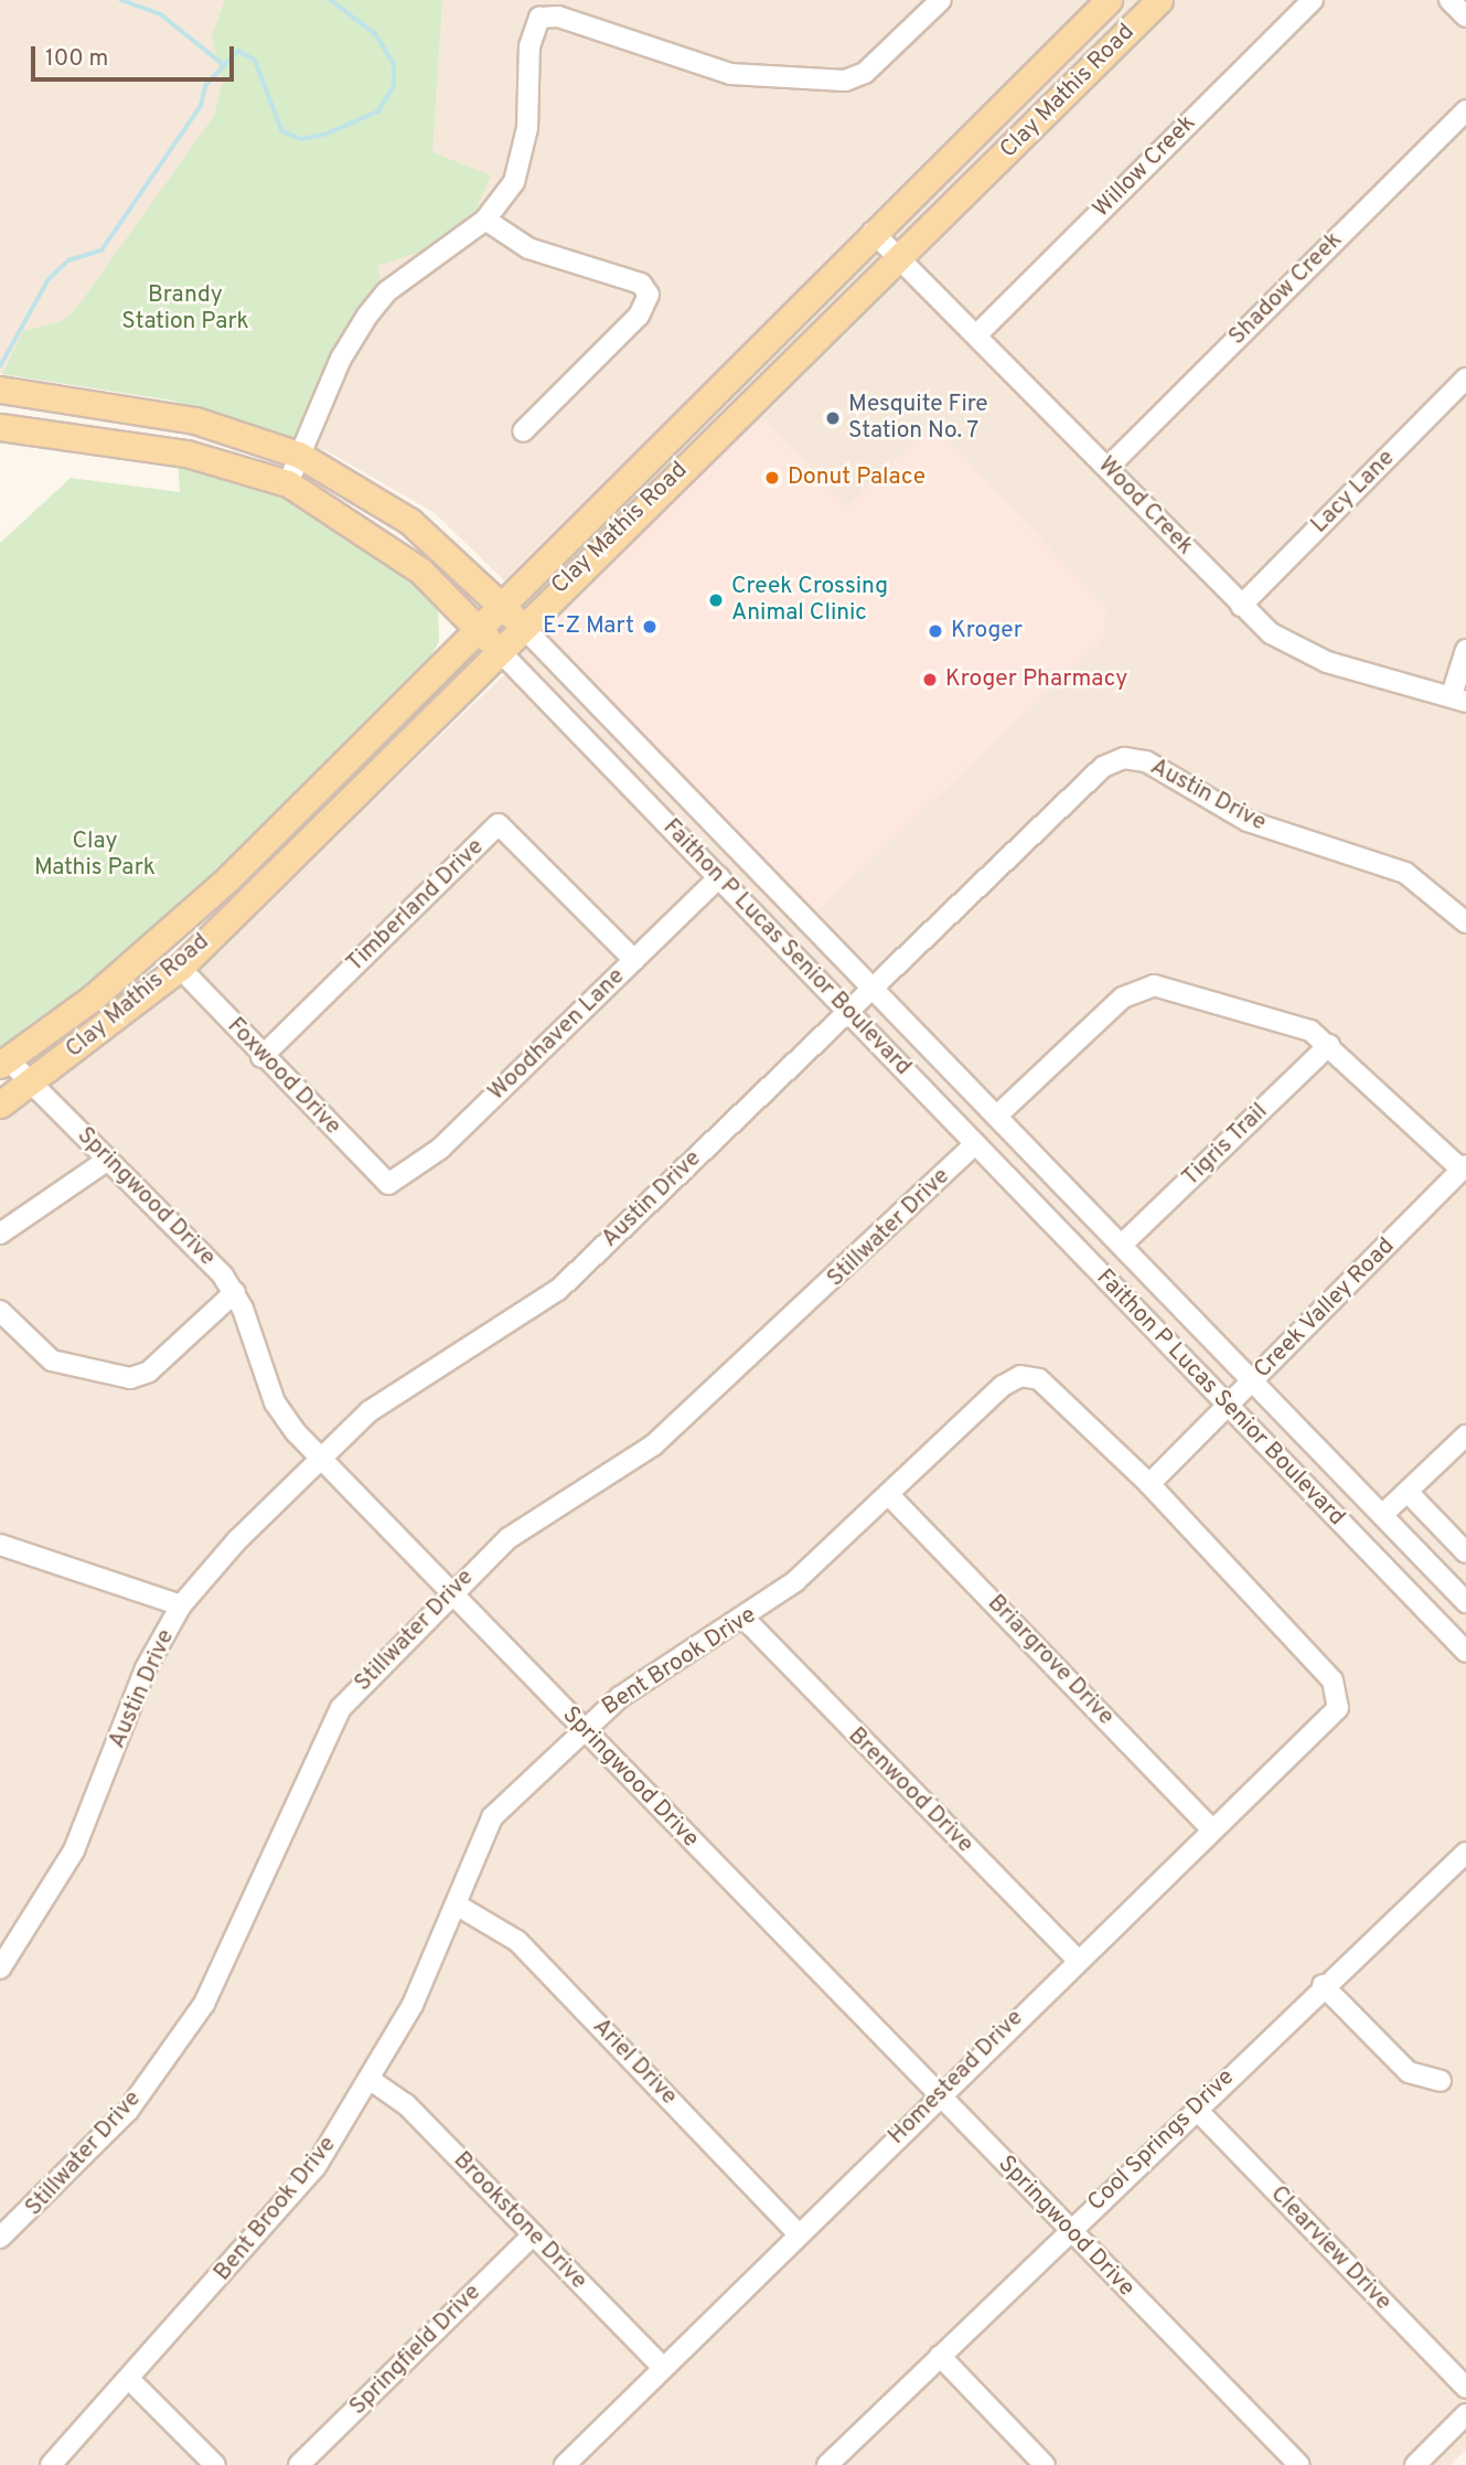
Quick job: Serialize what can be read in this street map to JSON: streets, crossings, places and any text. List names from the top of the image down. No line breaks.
{"streets":{"main road":["Clay Mathis Road","Faithon P Lucas Senior Boulevard"],"street":["Willow Creek","Shadow Creek","Lacy Lane","Wood Creek","Austin Drive","Timberland Drive","Woodhaven Lane","Foxwood Drive","Tigris Trail","Springwood Drive","Stillwater Drive","Creek Valley Road","Briargrove Drive","Bent Brook Drive","Brenwood Drive","Ariel Drive","Homestead Drive","Cool Springs Drive","Brookstone Drive","Clearview Drive","Springfield Drive"]},"crossings":[["Clay Mathis Road","Wood Creek"],["Clay Mathis Road","Faithon P Lucas Senior Boulevard"],["Clay Mathis Road","Foxwood Drive"],["Clay Mathis Road","Springwood Drive"],["Willow Creek","Wood Creek"],["Shadow Creek","Wood Creek"],["Lacy Lane","Wood Creek"],["Austin Drive","Faithon P Lucas Senior Boulevard"],["Austin Drive","Springwood Drive"],["Timberland Drive","Woodhaven Lane"],["Timberland Drive","Foxwood Drive"],["Faithon P Lucas Senior Boulevard","Woodhaven Lane"],["Faithon P Lucas Senior Boulevard","Tigris Trail"],["Faithon P Lucas Senior Boulevard","Stillwater Drive"],["Faithon P Lucas Senior Boulevard","Creek Valley Road"],["Woodhaven Lane","Foxwood Drive"],["Springwood Drive","Stillwater Drive"],["Springwood Drive","Bent Brook Drive"],["Springwood Drive","Homestead Drive"],["Springwood Drive","Cool Springs Drive"],["Creek Valley Road","Bent Brook Drive"],["Briargrove Drive","Bent Brook Drive"],["Briargrove Drive","Homestead Drive"],["Bent Brook Drive","Brenwood Drive"],["Bent Brook Drive","Ariel Drive"],["Bent Brook Drive","Homestead Drive"],["Bent Brook Drive","Brookstone Drive"],["Brenwood Drive","Homestead Drive"],["Ariel Drive","Homestead Drive"],["Homestead Drive","Brookstone Drive"],["Cool Springs Drive","Clearview Drive"],["Brookstone Drive","Springfield Drive"]],"parks":["Brandy Station Park","Clay Mathis Park"],"places":["Mesquite Fire Station No. 7","Donut Palace","Creek Crossing Animal Clinic","E-Z Mart","Kroger","Kroger Pharmacy"],"scale_bar":"100 m"}
